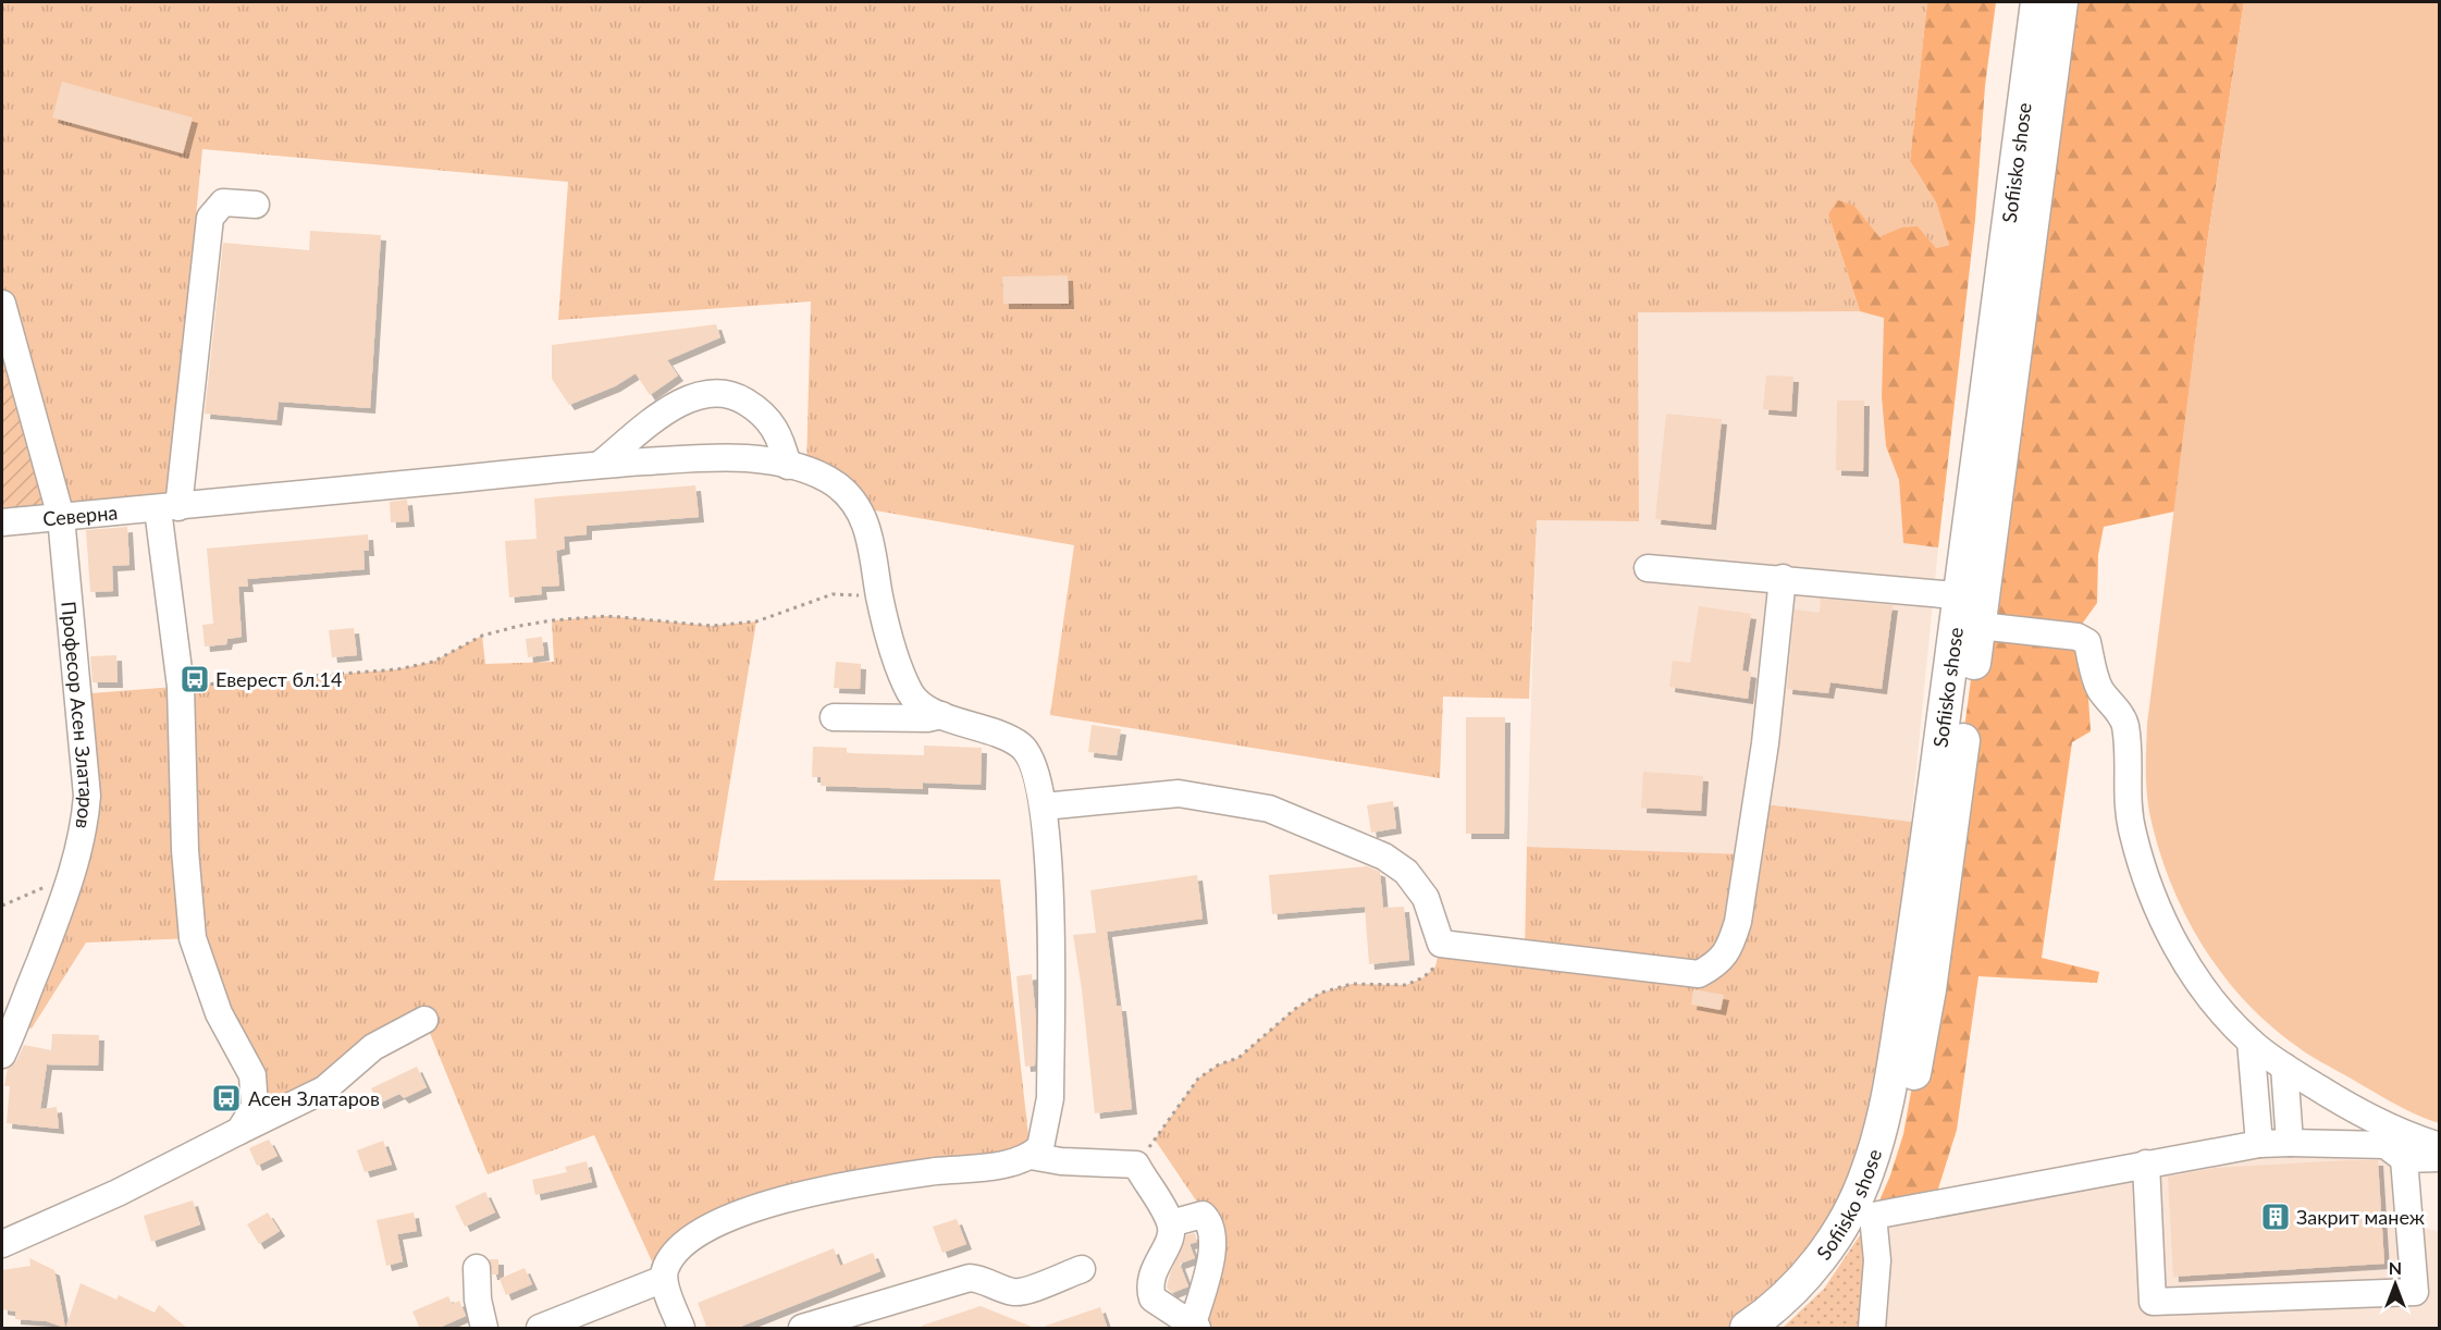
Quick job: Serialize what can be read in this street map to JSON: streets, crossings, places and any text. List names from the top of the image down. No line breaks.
{"streets":{"main road":["Sofiisko shose"],"street":["Северна","Професор Асен Златаров"]},"crossings":[["Северна","Професор Асен Златаров"]],"places":{"bus stop":["Еверест бл.14","Асен Златаров"],"building":["Закрит манеж"]},"north":"top"}
